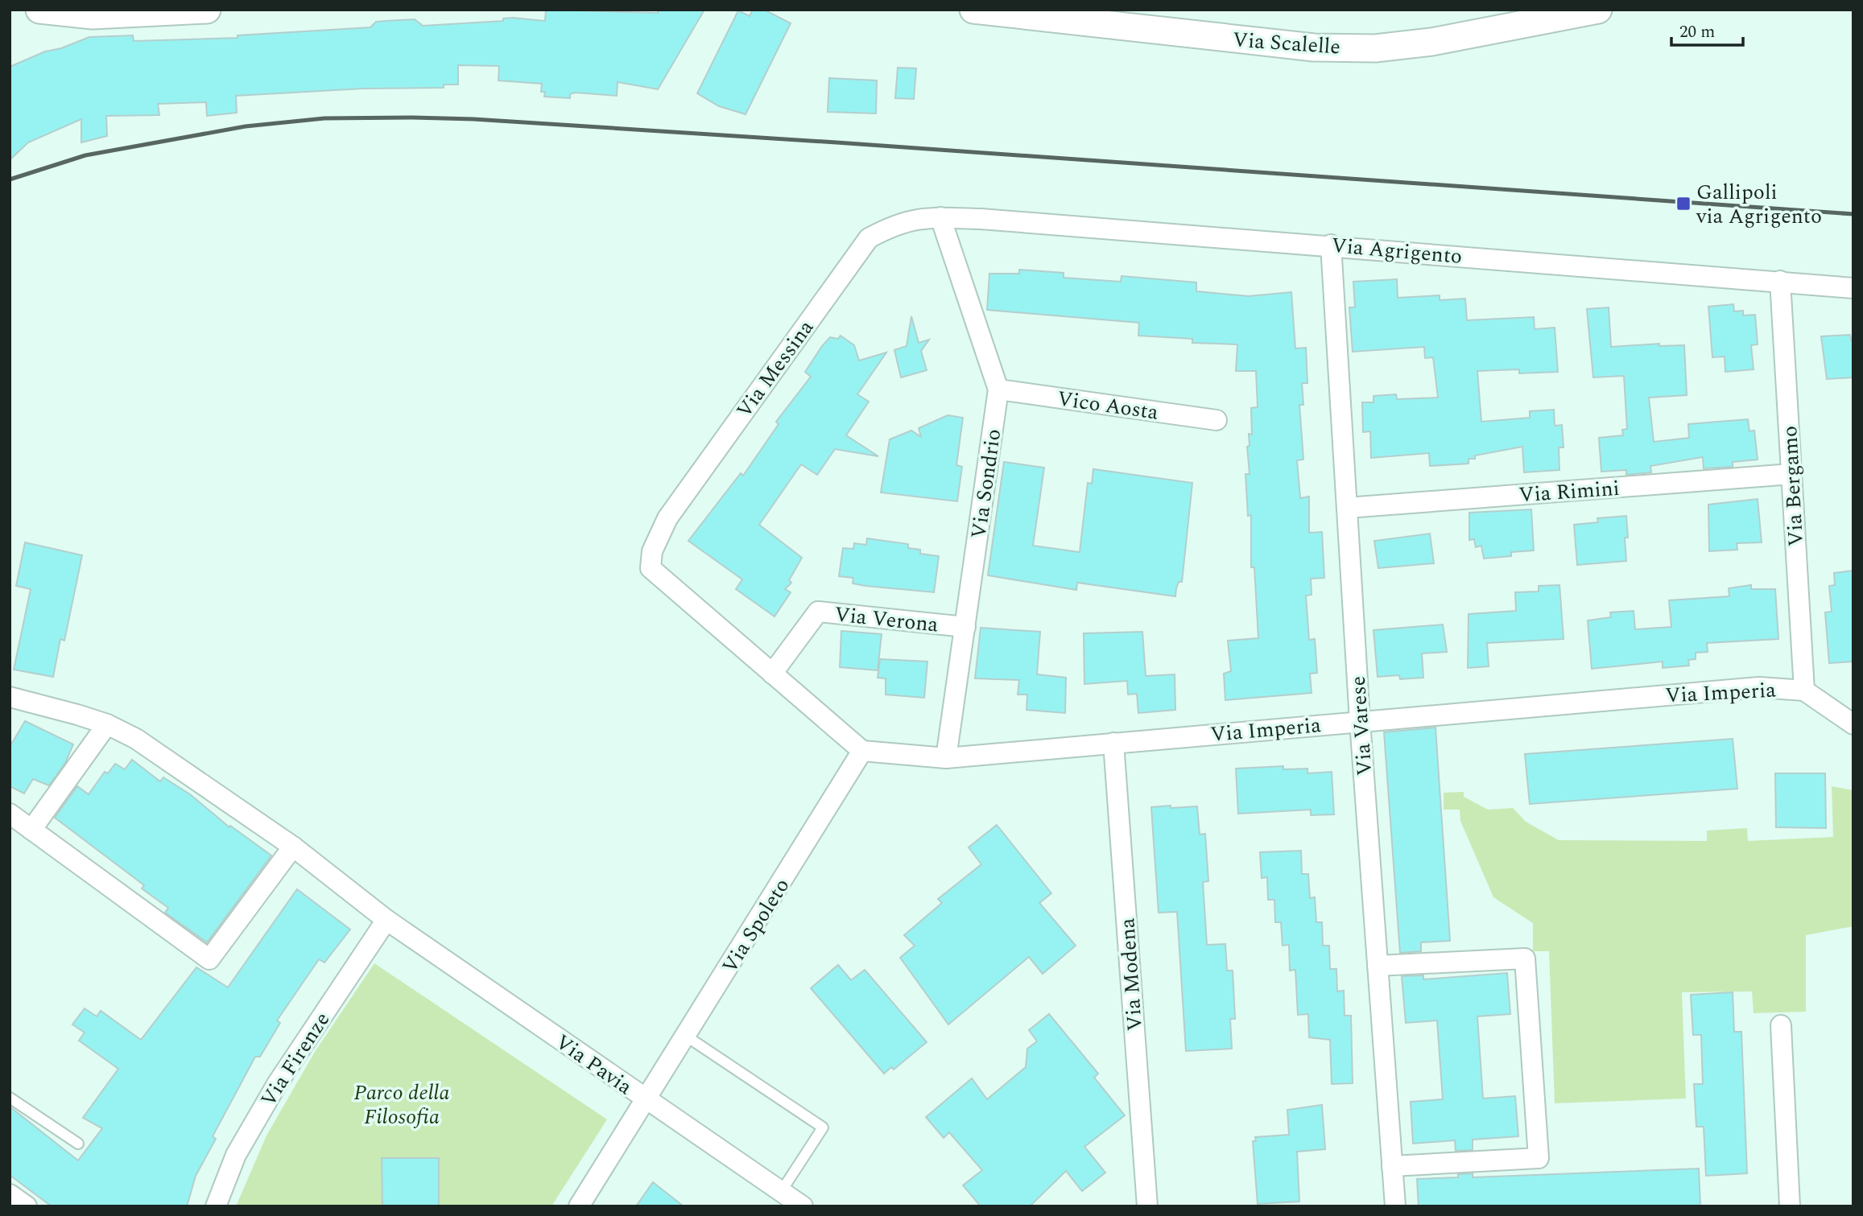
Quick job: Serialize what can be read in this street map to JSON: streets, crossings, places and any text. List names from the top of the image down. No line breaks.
{"streets":{"main road":["Via Scalelle"],"street":["Via Agrigento","Via Messina","Vico Aosta","Via Sondrio","Via Bergamo","Via Rimini","Via Verona","Via Imperia","Via Varese","Via Spoleto","Via Modena","Via Firenze","Via Pavia"]},"crossings":[["Via Agrigento","Via Messina"],["Via Agrigento","Via Sondrio"],["Via Agrigento","Via Bergamo"],["Via Agrigento","Via Varese"],["Via Messina","Via Sondrio"],["Via Messina","Via Verona"],["Vico Aosta","Via Sondrio"],["Via Sondrio","Via Verona"],["Via Sondrio","Via Imperia"],["Via Bergamo","Via Rimini"],["Via Bergamo","Via Imperia"],["Via Rimini","Via Varese"],["Via Imperia","Via Varese"],["Via Imperia","Via Spoleto"],["Via Imperia","Via Modena"],["Via Spoleto","Via Pavia"],["Via Firenze","Via Pavia"]],"parks":["Parco della Filosofia"],"places":{"transit":["Gallipoli via Agrigento"]},"scale_bar":"20 m"}
